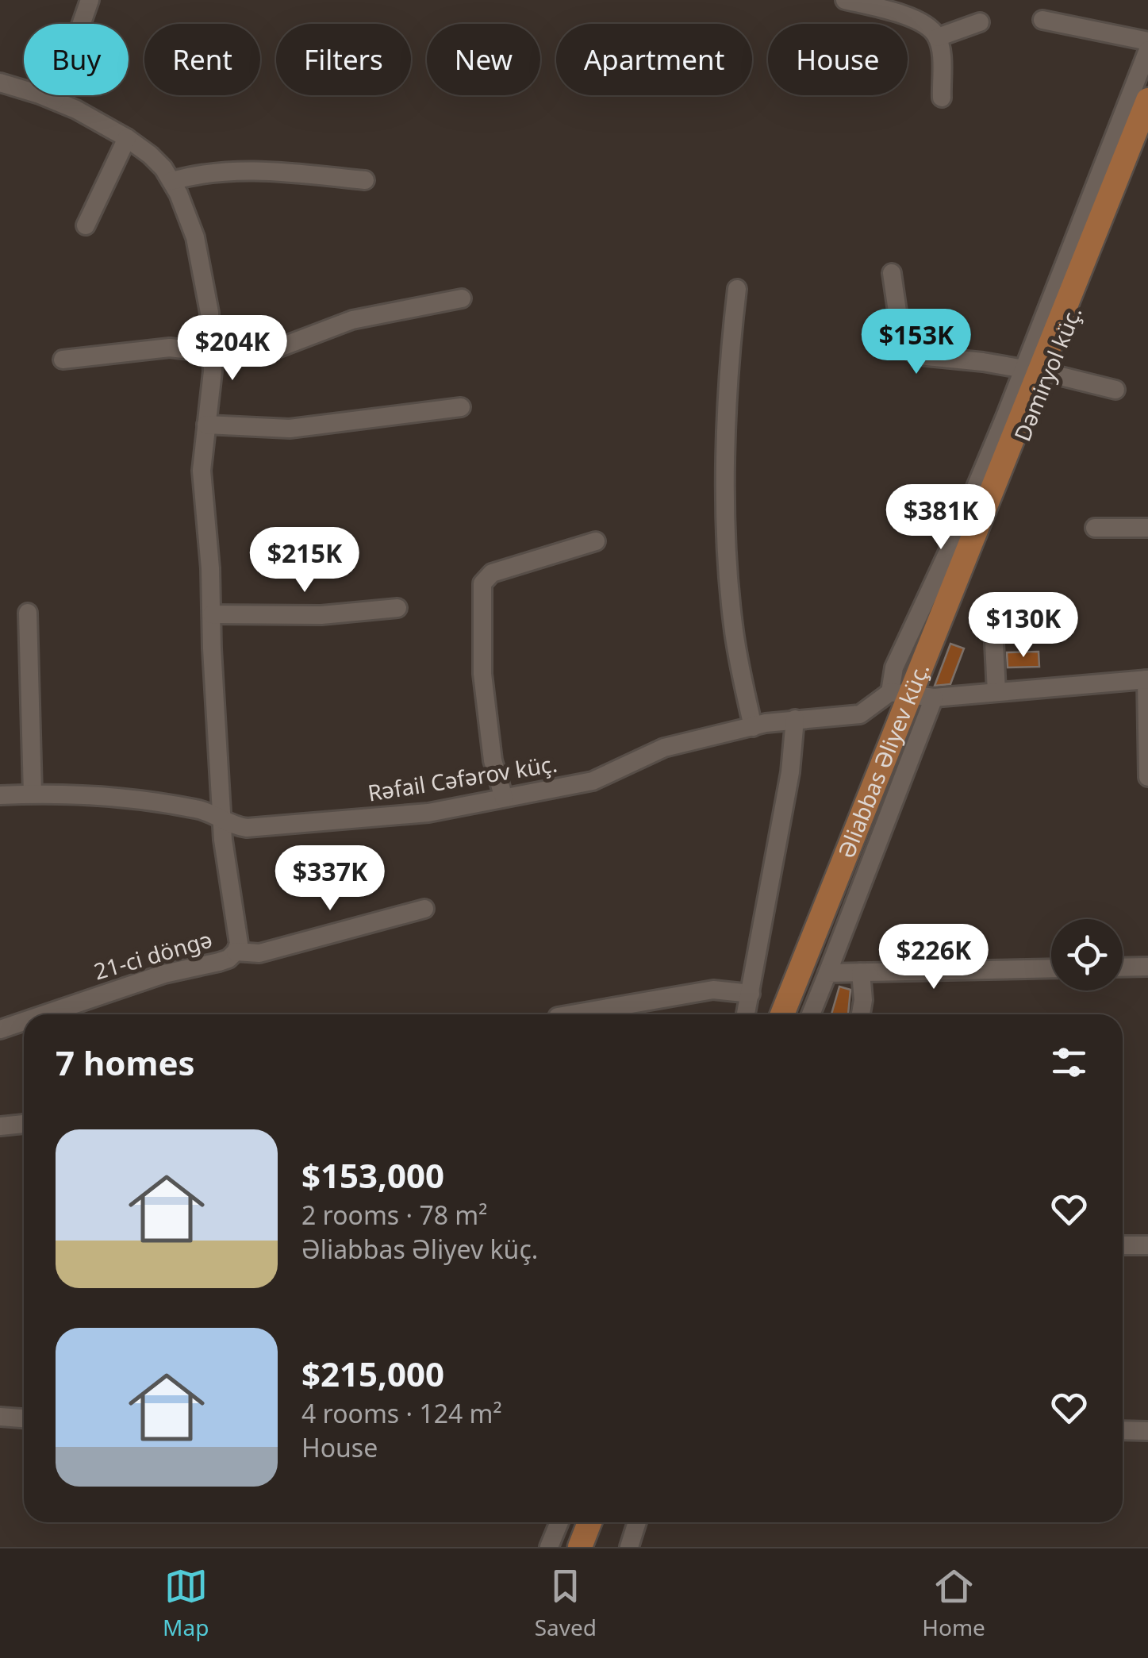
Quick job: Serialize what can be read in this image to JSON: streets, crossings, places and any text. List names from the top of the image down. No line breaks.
{"streets":{"main road":["Dəmiryol küç.","Əliabbas Əliyev küç."],"street":["Rəfail Cəfərov küç.","21-ci döngə"]},"crossings":[["Dəmiryol küç.","Əliabbas Əliyev küç."],["Əliabbas Əliyev küç.","Rəfail Cəfərov küç."],["Rəfail Cəfərov küç.","21-ci döngə"]],"page":{"chip":["Buy","Rent","Filters","New","Apartment","House"],"price":["$153K","$204K","$381K","$215K","$130K","$337K","$226K"],"heading":"7 homes","list":[{"name":"$153,000","note":"2 rooms · 78 m² · Əliabbas Əliyev küç."},{"name":"$215,000","note":"4 rooms · 124 m² · House"}],"tabs":["Map","Saved","Home"]}}
